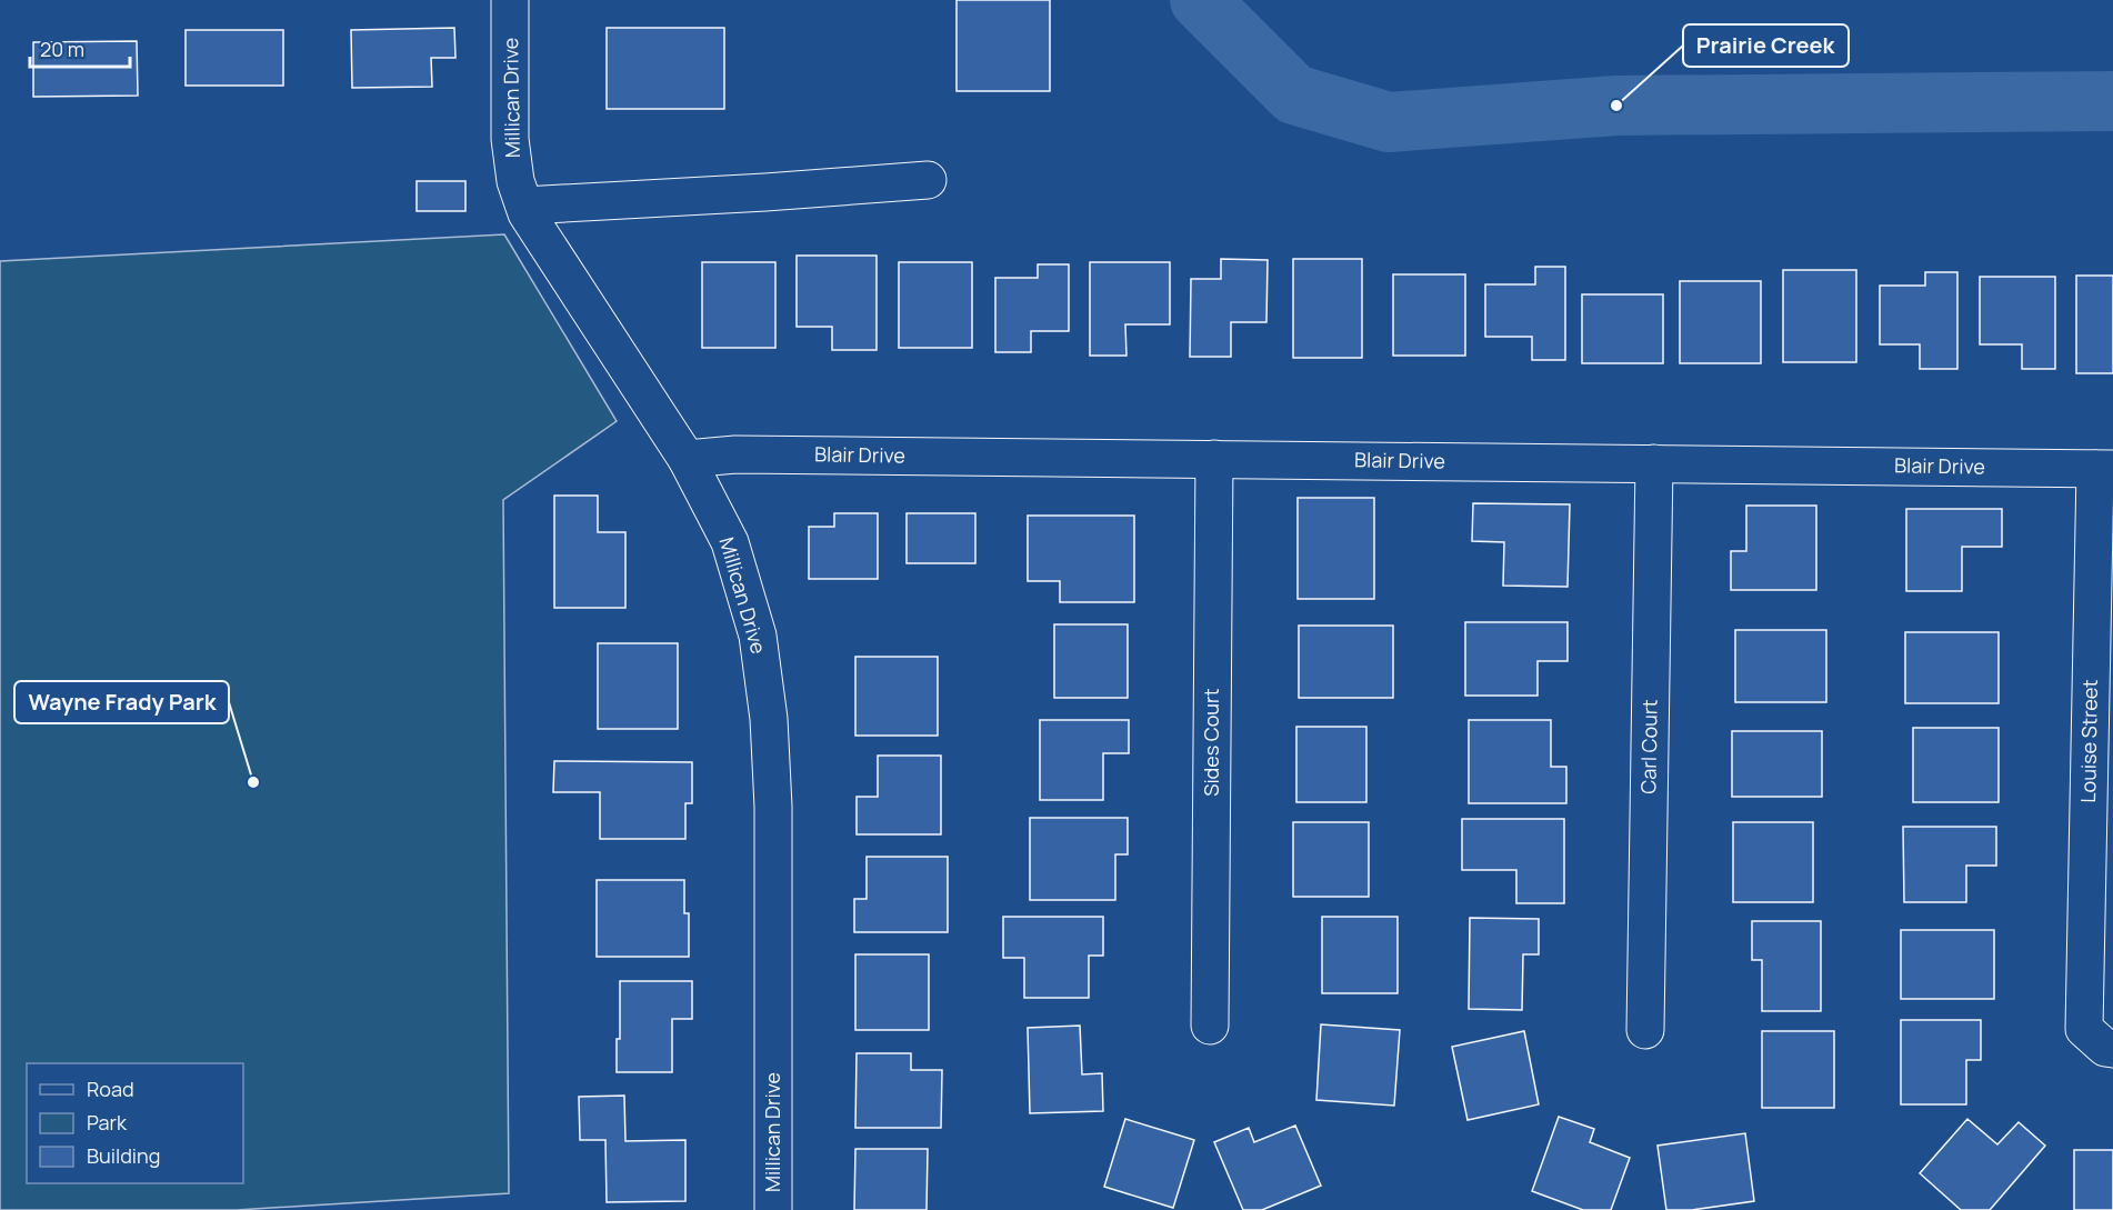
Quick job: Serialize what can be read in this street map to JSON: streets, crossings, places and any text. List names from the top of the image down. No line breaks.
{"streets":{"street":["Millican Drive","Blair Drive","Louise Street","Sides Court","Carl Court"]},"crossings":[["Millican Drive","Blair Drive"],["Blair Drive","Louise Street"],["Blair Drive","Sides Court"],["Blair Drive","Carl Court"]],"places":["Prairie Creek","Wayne Frady Park"],"legend":["Road","Park","Building"],"scale_bar":"20 m"}
